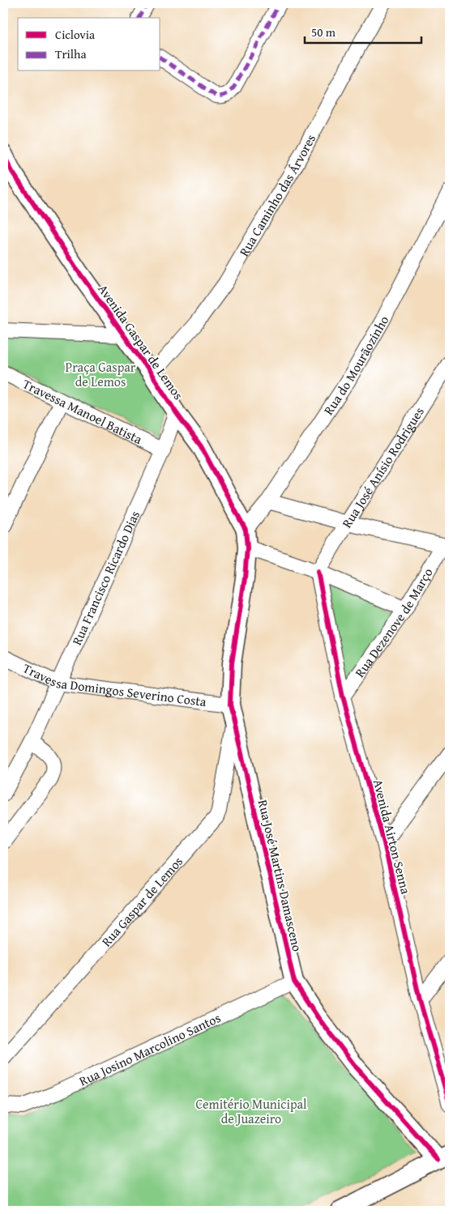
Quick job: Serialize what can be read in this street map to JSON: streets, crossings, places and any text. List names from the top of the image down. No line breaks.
{"streets":{"street":["Rua Caminho das Árvores","Avenida Gaspar de Lemos","Rua do Mourãozinho","Travessa Manoel Batista","Rua José Anísio Rodrigues","Rua Francisco Ricardo Dias","Rua Dezenove de Março","Travessa Domingos Severino Costa","Avenida Airton Senna","Rua José Martins Damasceno","Rua Gaspar de Lemos","Rua Josino Marcolino Santos"]},"crossings":[["Rua Caminho das Árvores","Avenida Gaspar de Lemos"],["Avenida Gaspar de Lemos","Rua do Mourãozinho"],["Avenida Gaspar de Lemos","Rua Francisco Ricardo Dias"],["Avenida Gaspar de Lemos","Rua José Martins Damasceno"],["Rua do Mourãozinho","Rua José Martins Damasceno"],["Travessa Manoel Batista","Rua Francisco Ricardo Dias"],["Rua José Anísio Rodrigues","Avenida Airton Senna"],["Rua Francisco Ricardo Dias","Travessa Domingos Severino Costa"],["Rua Dezenove de Março","Avenida Airton Senna"],["Travessa Domingos Severino Costa","Rua José Martins Damasceno"],["Rua José Martins Damasceno","Rua Gaspar de Lemos"],["Rua José Martins Damasceno","Rua Josino Marcolino Santos"]],"parks":["Praça Gaspar de Lemos","Cemitério Municipal de Juazeiro"],"legend":["Ciclovia","Trilha"],"scale_bar":"50 m"}
